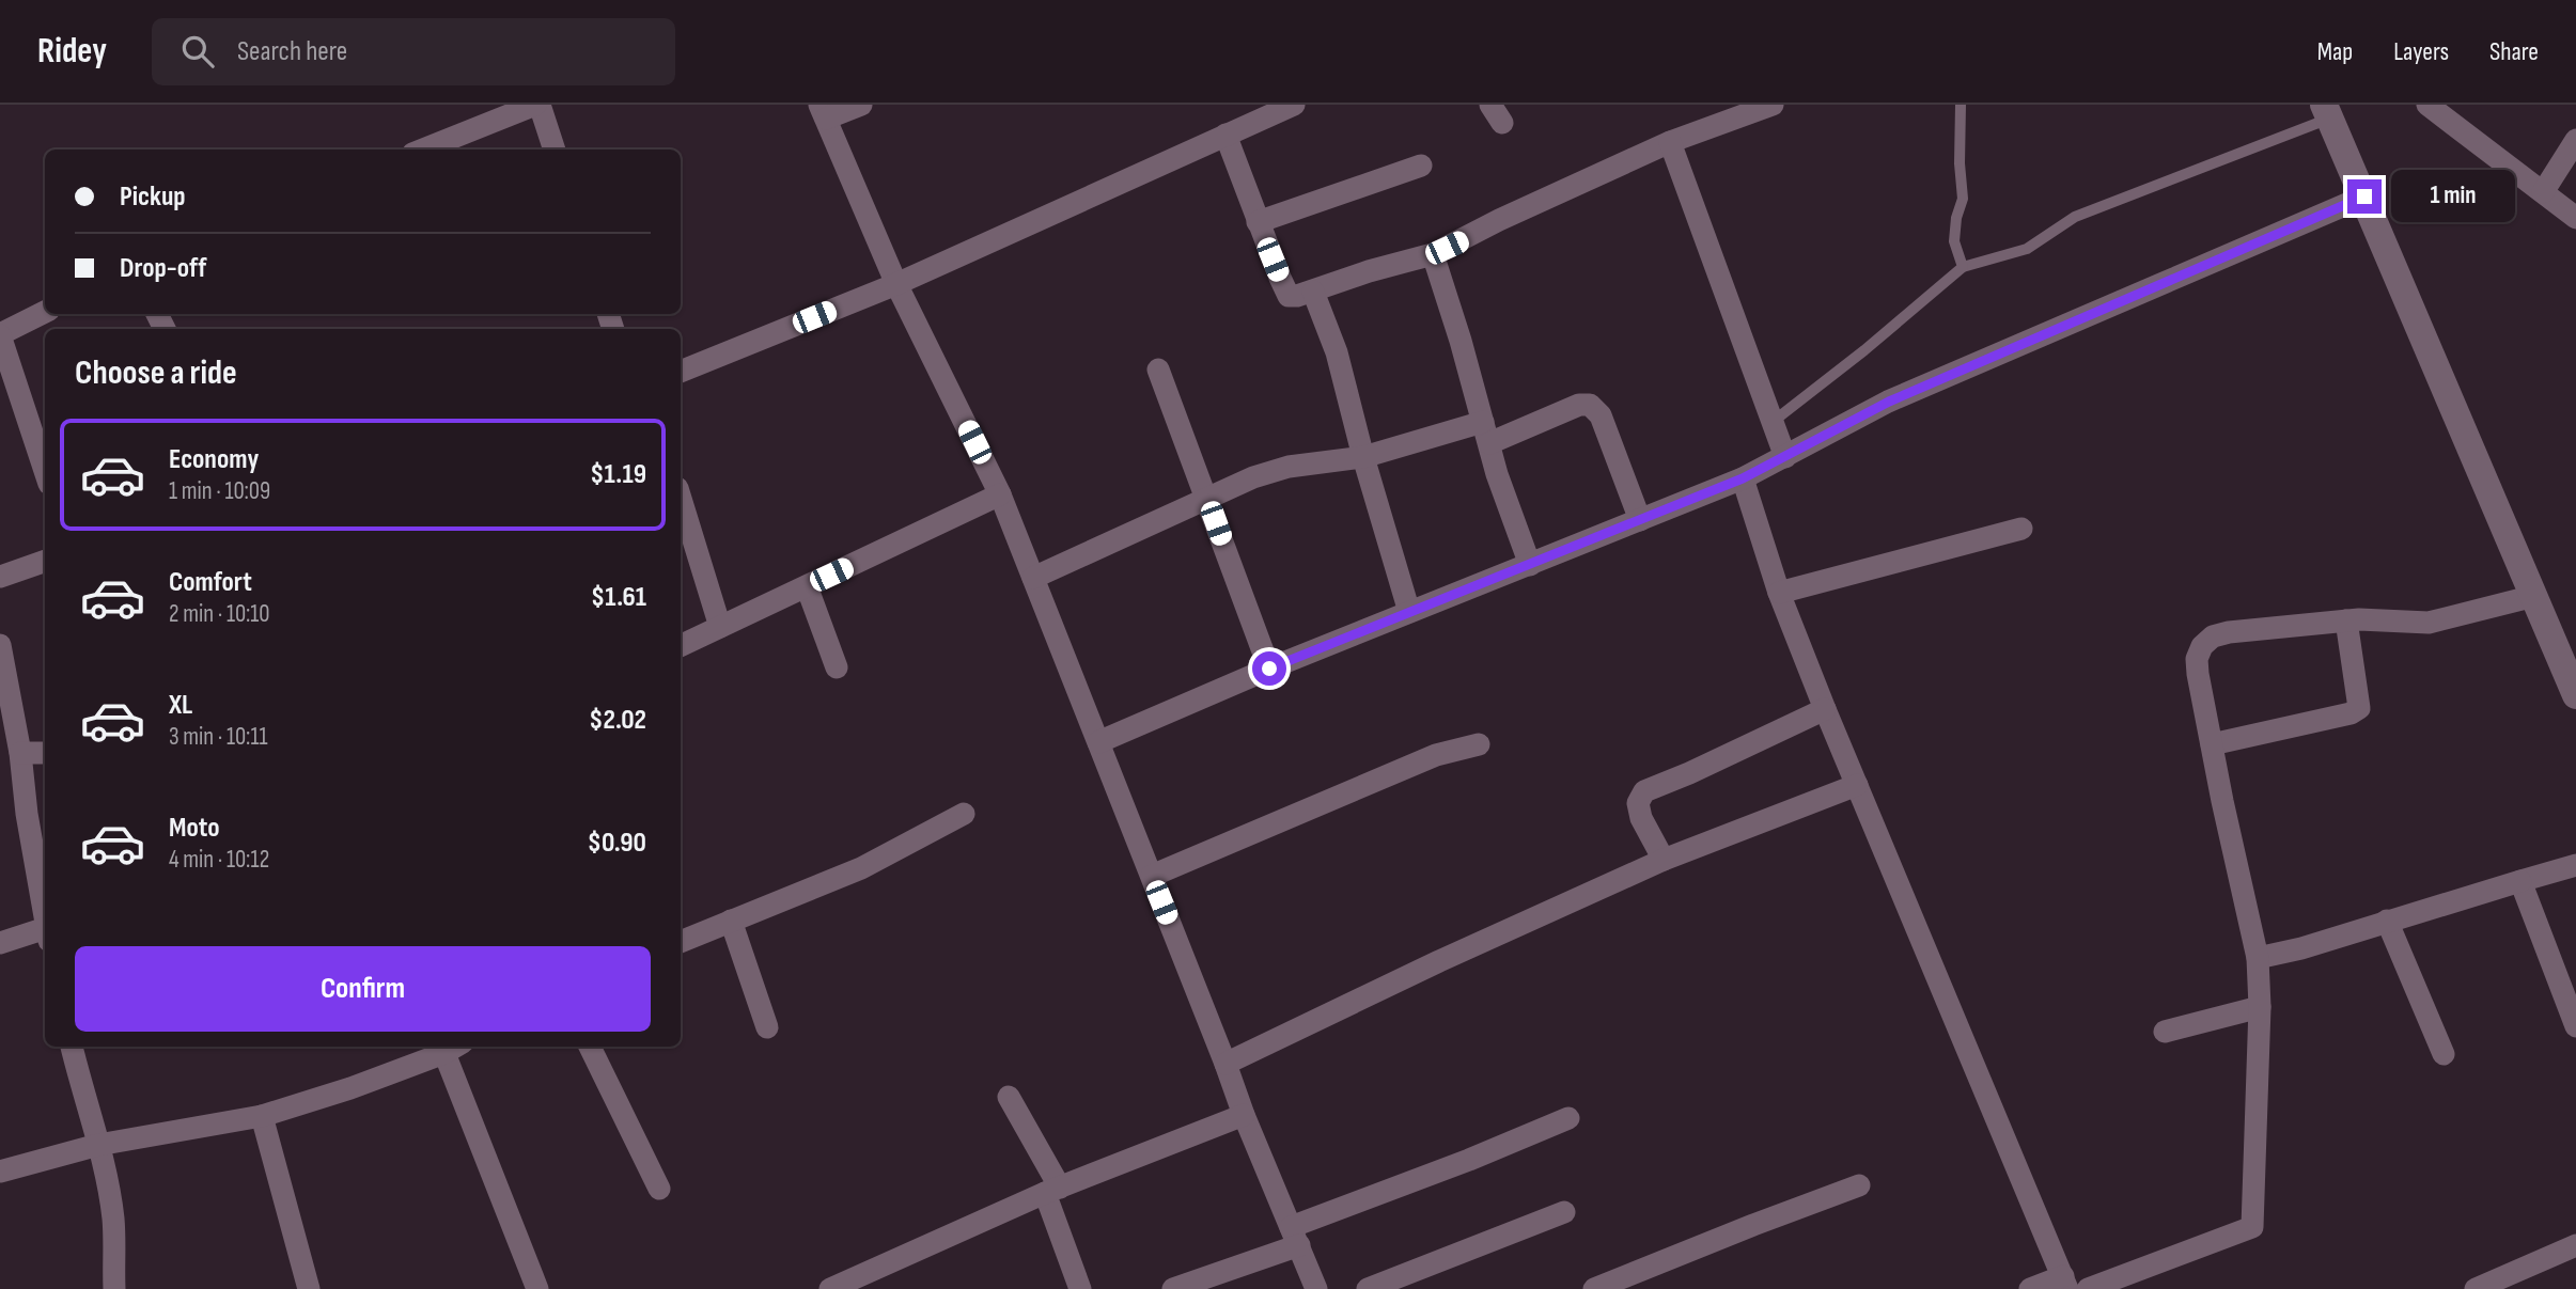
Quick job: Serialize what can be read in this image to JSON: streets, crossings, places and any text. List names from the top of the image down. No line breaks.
{"page":{"header":"Ridey","search":"Search here","nav":["Map","Layers","Share"],"banner":["Pickup","Drop-off"],"bubble":"1 min","heading":"Choose a ride","list":[{"name":"Economy","note":"1 min · 10:09","value":"$1.19"},{"name":"Comfort","note":"2 min · 10:10","value":"$1.61"},{"name":"XL","note":"3 min · 10:11","value":"$2.02"},{"name":"Moto","note":"4 min · 10:12","value":"$0.90"}],"buttons":"Confirm"}}
